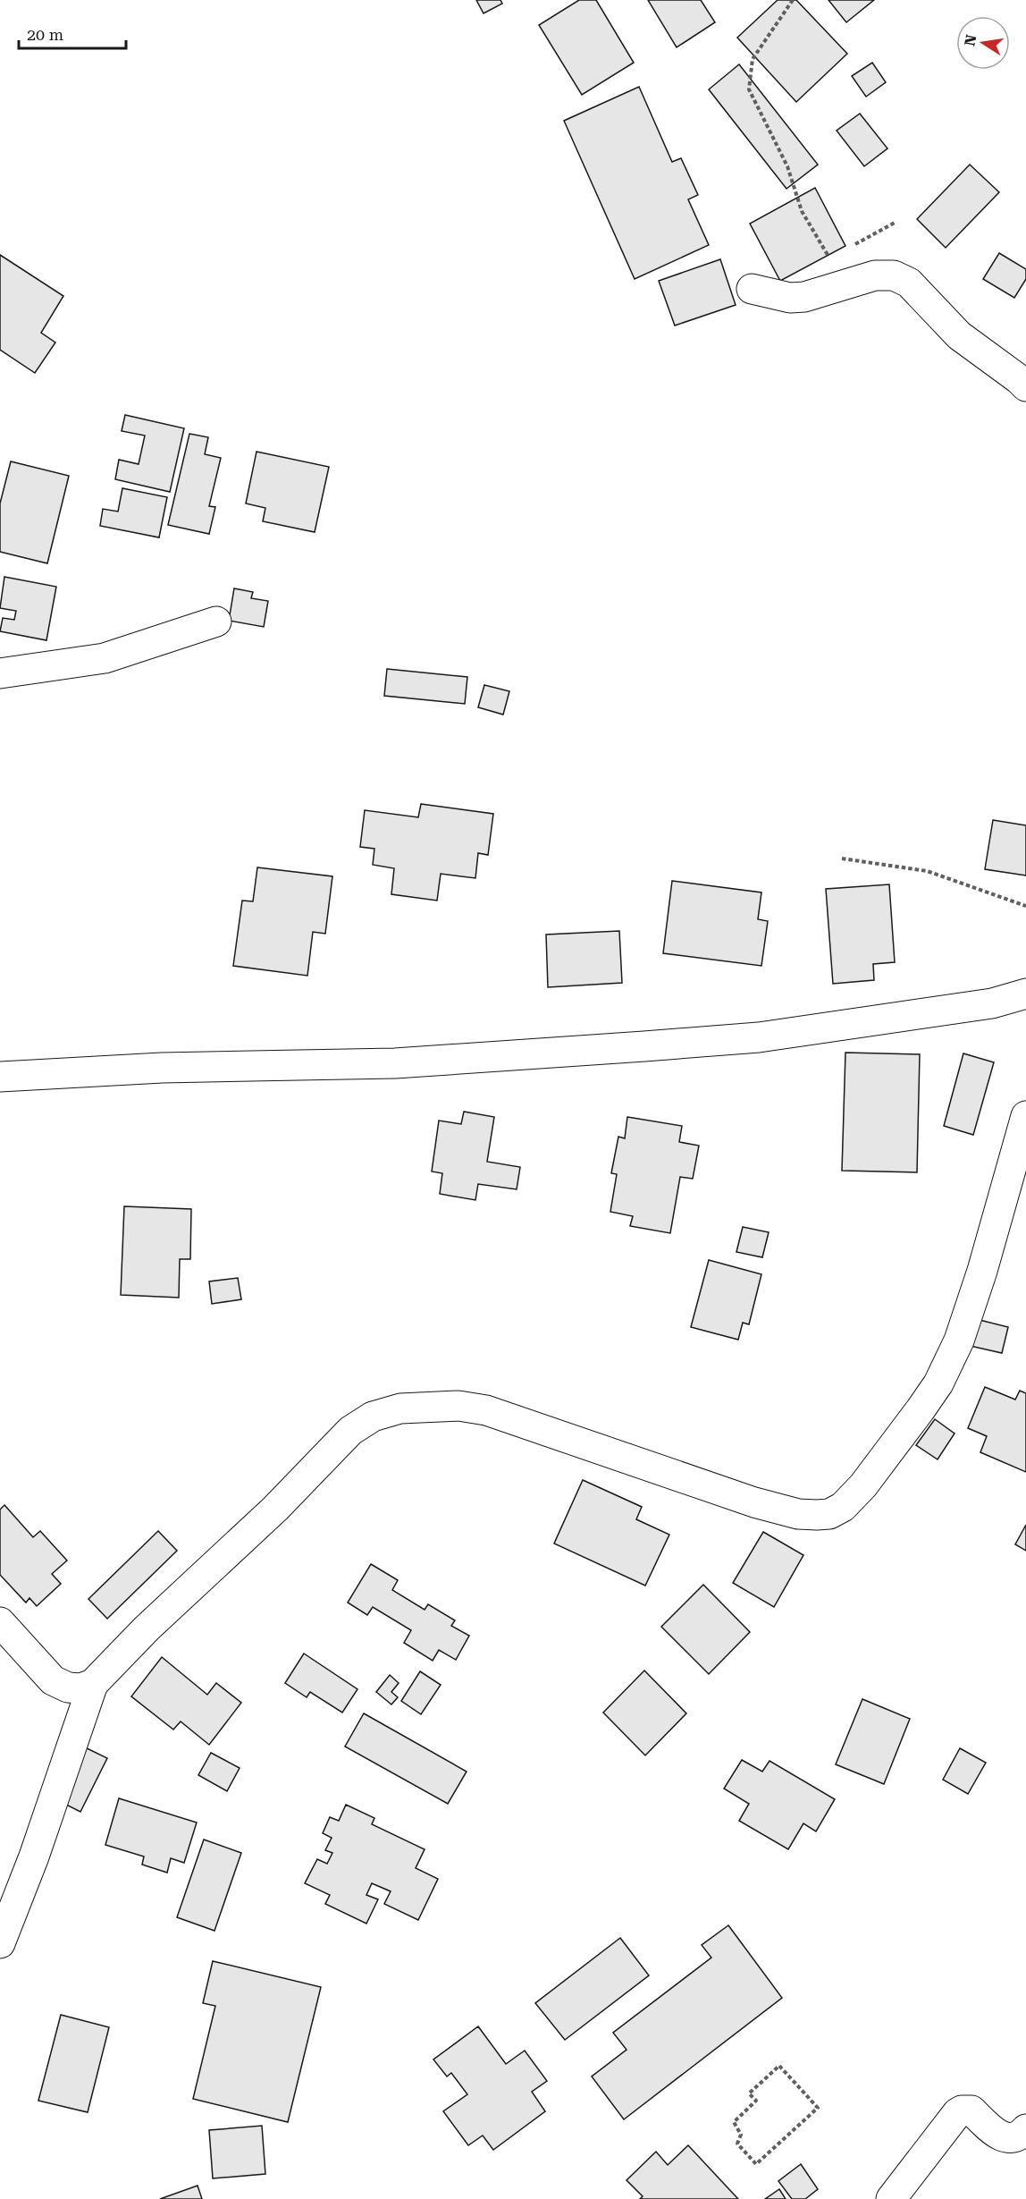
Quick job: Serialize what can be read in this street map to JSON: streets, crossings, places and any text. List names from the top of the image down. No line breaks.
{"scale_bar":"20 m","north":"left"}
